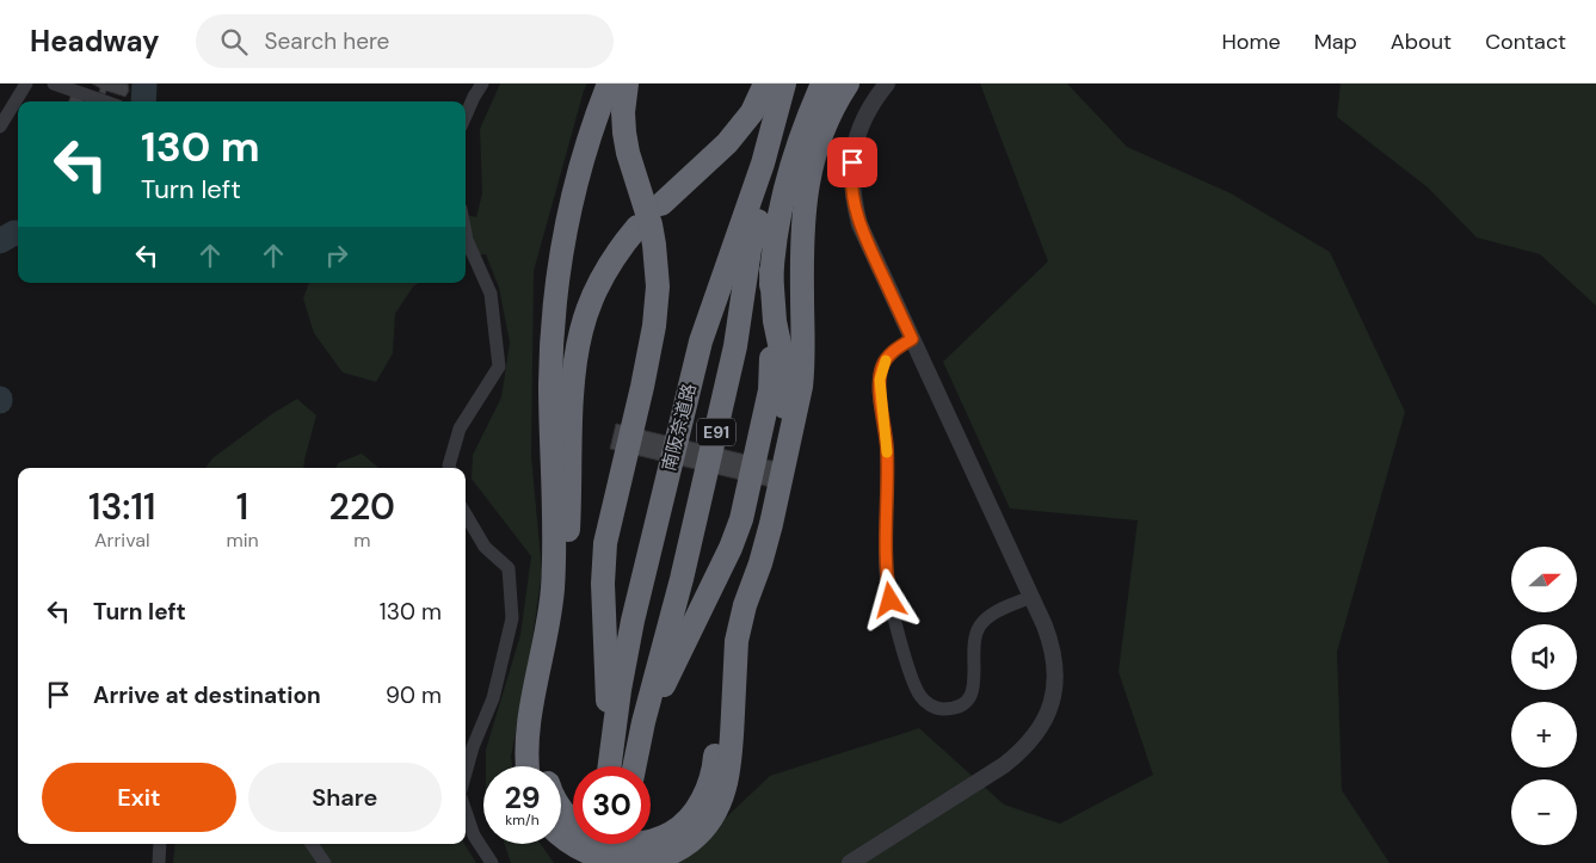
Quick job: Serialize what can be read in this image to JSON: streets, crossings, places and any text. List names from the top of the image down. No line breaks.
{"streets":{"highway":["南阪奈道路","E91"]},"north":"right","page":{"header":"Headway","search":"Search here","nav":["Home","Map","About","Contact"],"turn":["130 m","Turn left"],"eta":["13:11","Arrival","1","min","220","m"],"map_buttons":["+","−"],"list":[{"name":"Turn left","value":"130 m"},{"name":"Arrive at destination","value":"90 m"}],"buttons":["Exit","Share"],"speed":"29 km/h","limit":"30"}}
